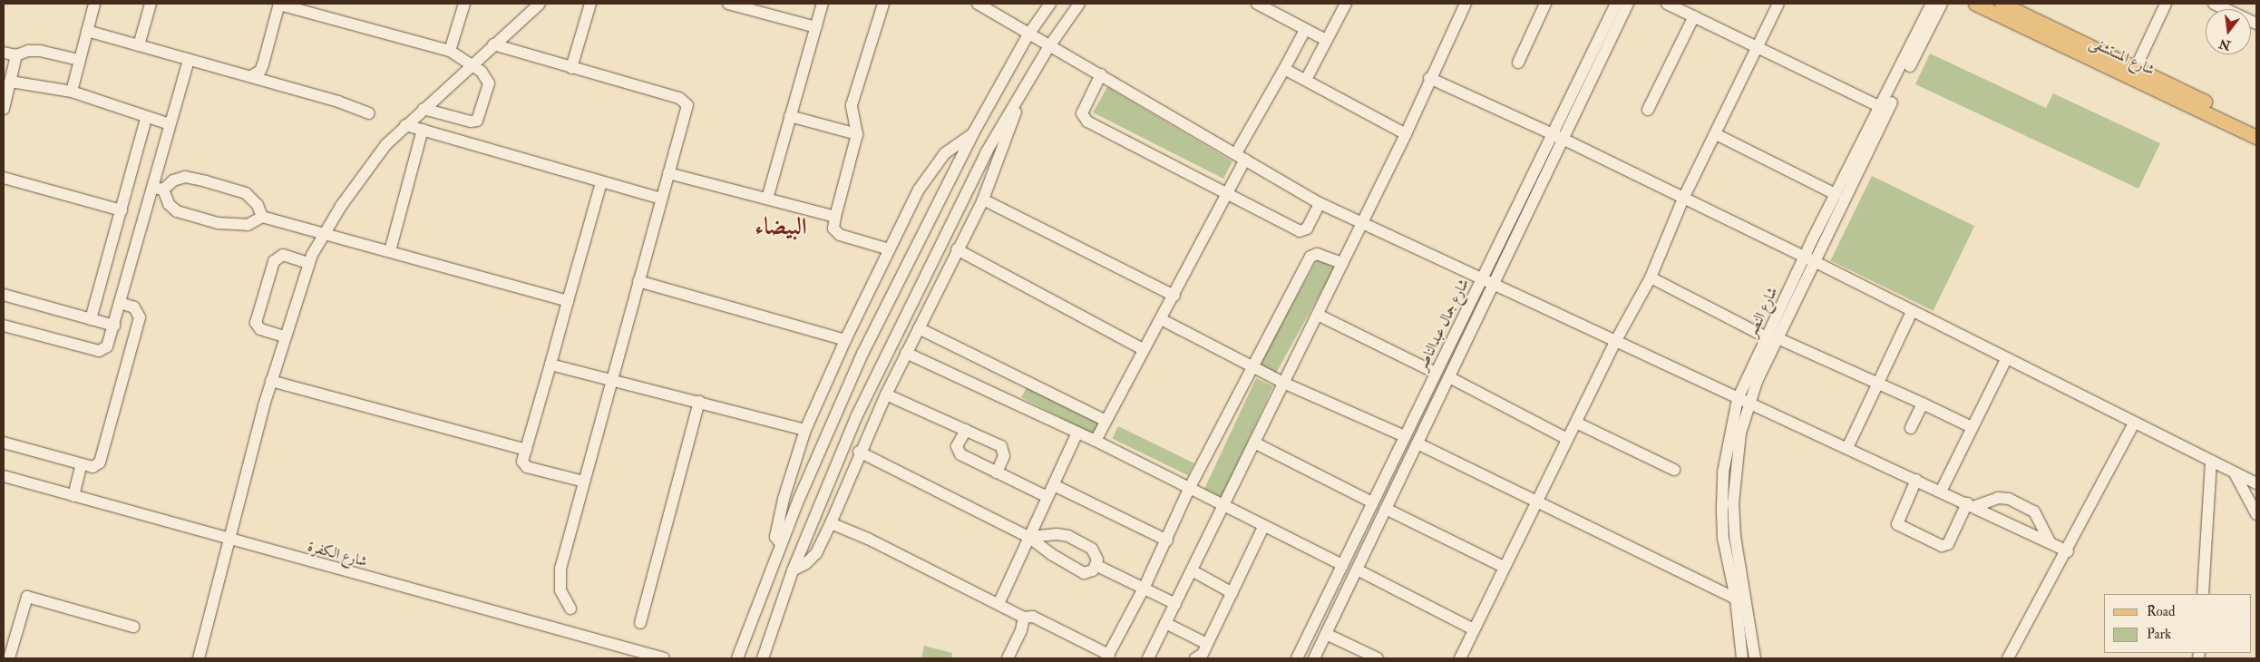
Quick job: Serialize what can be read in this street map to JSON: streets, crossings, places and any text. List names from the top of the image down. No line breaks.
{"streets":{"main road":["شارع المستشفى"],"street":["شارع النصر","شارع جمال عبدالناصر","شارع الكفرة"]},"districts":["البيضاء"],"legend":["Road","Park"],"north":"bottom"}
